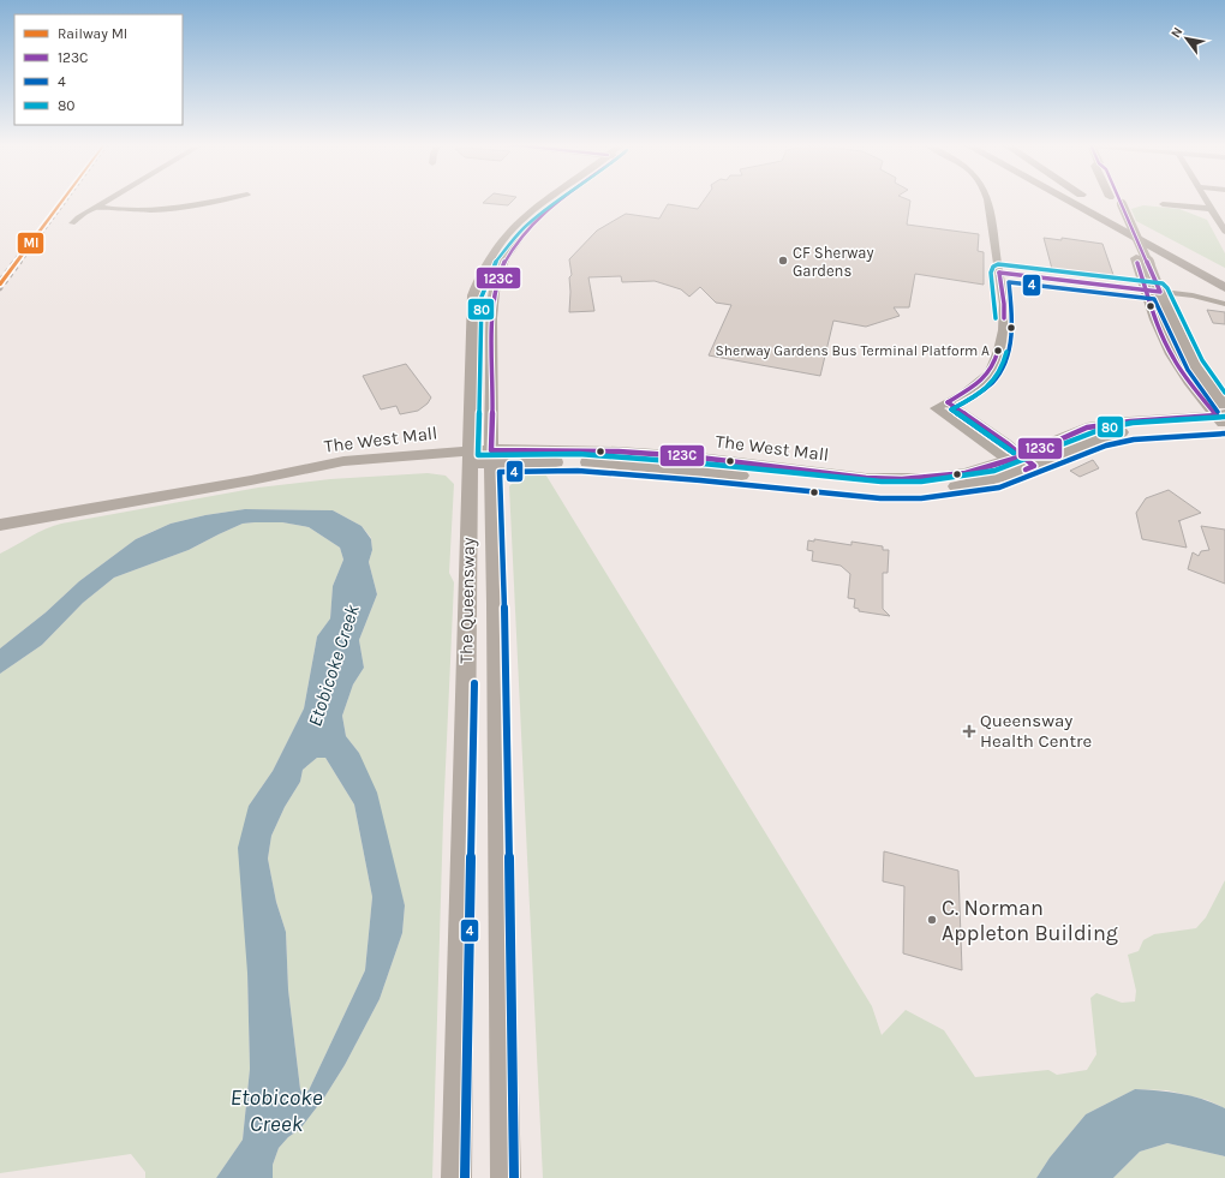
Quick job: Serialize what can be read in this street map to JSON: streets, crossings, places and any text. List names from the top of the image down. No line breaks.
{"streets":{"main road":["The West Mall","The Queensway"]},"crossings":[["The West Mall","The Queensway"]],"water":["Etobicoke Creek"],"places":{"other":["CF Sherway Gardens","Sherway Gardens Bus Terminal Platform A","C. Norman Appleton Building"],"health":["Queensway Health Centre"]},"lines":["rail line MI","transit line 123C","transit line 80","transit line 4"],"legend":["Railway MI","123C","4","80"],"north":"top left"}
